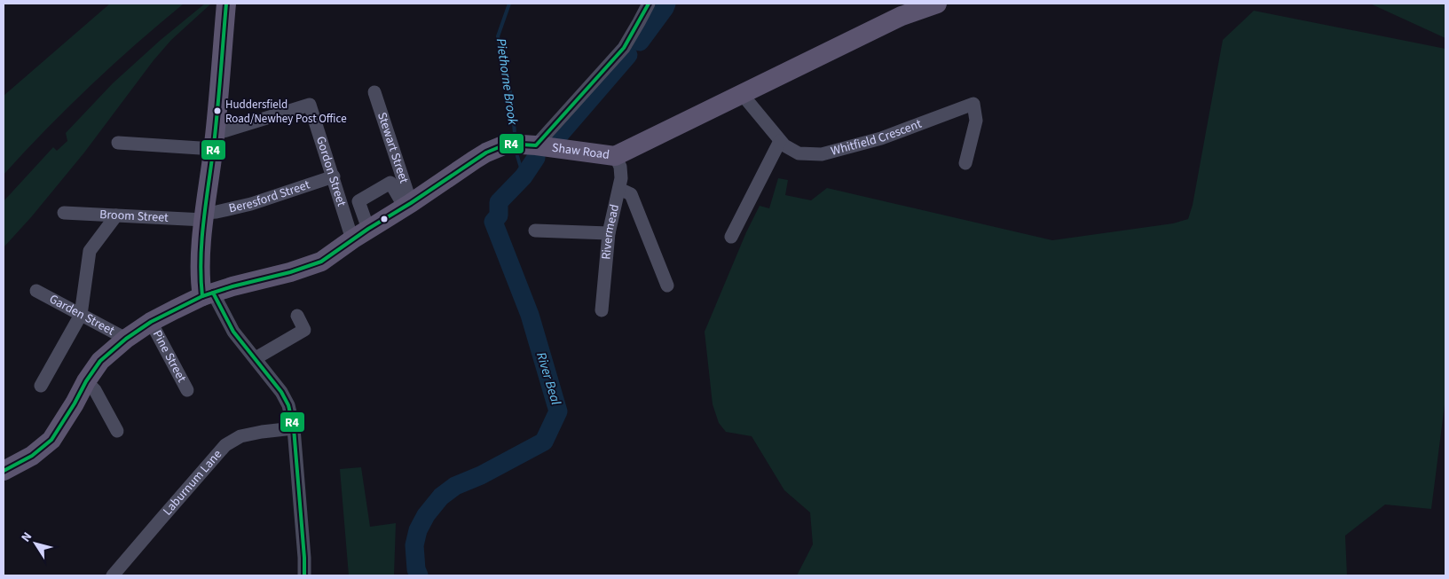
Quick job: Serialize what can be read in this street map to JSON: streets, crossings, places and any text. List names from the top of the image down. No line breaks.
{"streets":{"main road":["Shaw Road"],"street":["Whitfield Crescent","Stewart Street","Gordon Street","Beresford Street","Broom Street","Rivermead","Garden Street","Pine Street","Laburnum Lane"]},"crossings":[["Whitfield Crescent","Shaw Road"],["Stewart Street","Shaw Road"],["Shaw Road","Gordon Street"],["Shaw Road","Rivermead"],["Shaw Road","Garden Street"],["Shaw Road","Pine Street"],["Gordon Street","Beresford Street"],["Beresford Street","Broom Street"]],"water":["Piethorne Brook","River Beal"],"places":["Huddersfield Road/Newhey Post Office"],"lines":["transit line R4"],"north":"top left"}
